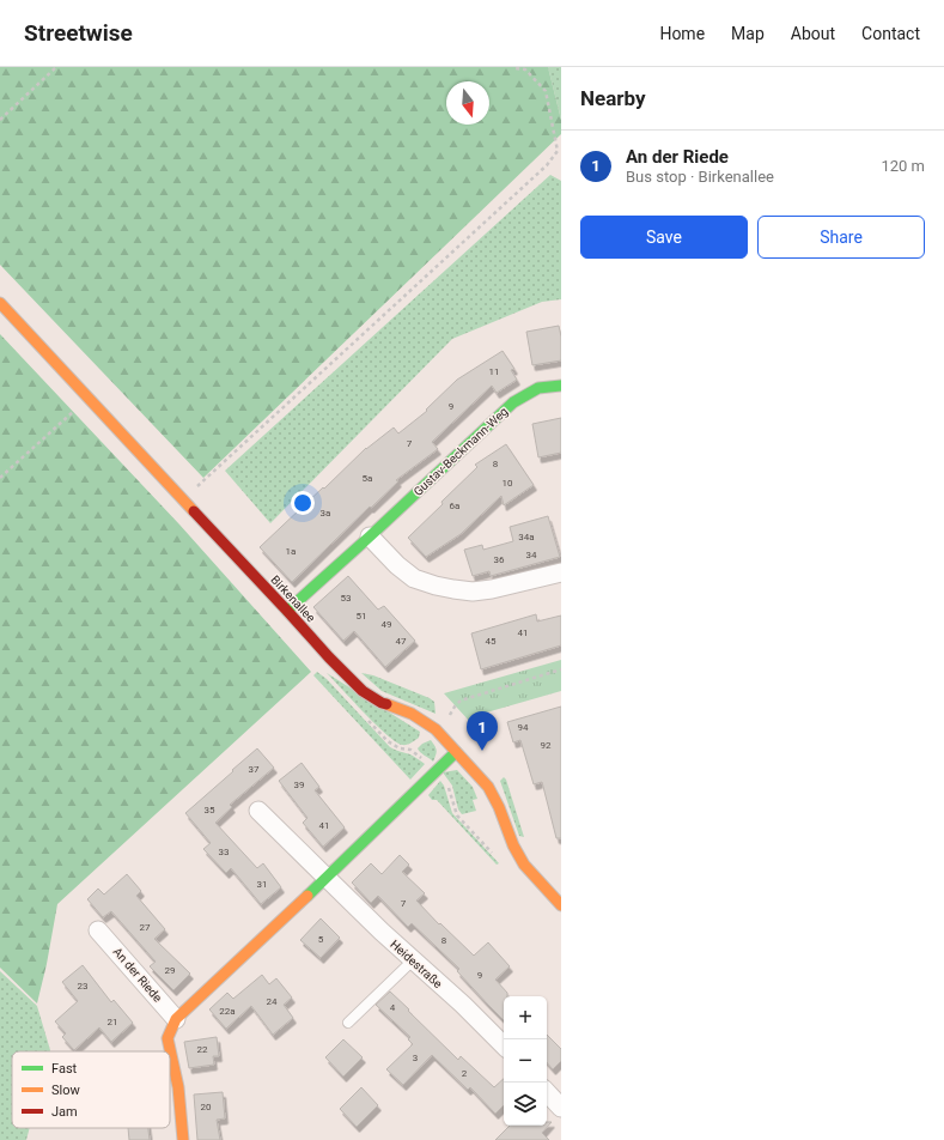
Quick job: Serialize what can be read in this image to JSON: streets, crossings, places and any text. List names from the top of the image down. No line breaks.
{"streets":{"street":["Gustav-Beckmann-Weg","Birkenallee","Heidestraße","An der Riede"]},"crossings":[["Gustav-Beckmann-Weg","Birkenallee"]],"house_numbers":["11","9","7","8","5a","10","6a","3a","34a","1a","34","36","53","51","49","41","47","45","94","92","37","39","35","41","33","31","7","27","5","8","29","9","23","24","4","22a","21","22","3","2","20"],"legend":["Fast","Slow","Jam"],"north":"bottom","page":{"header":"Streetwise","nav":["Home","Map","About","Contact"],"heading":"Nearby","list":[{"mark":"1","name":"An der Riede","note":"Bus stop · Birkenallee","value":"120 m"}],"buttons":["Save","Share"],"pins":"1","map_buttons":["+","−"]}}
